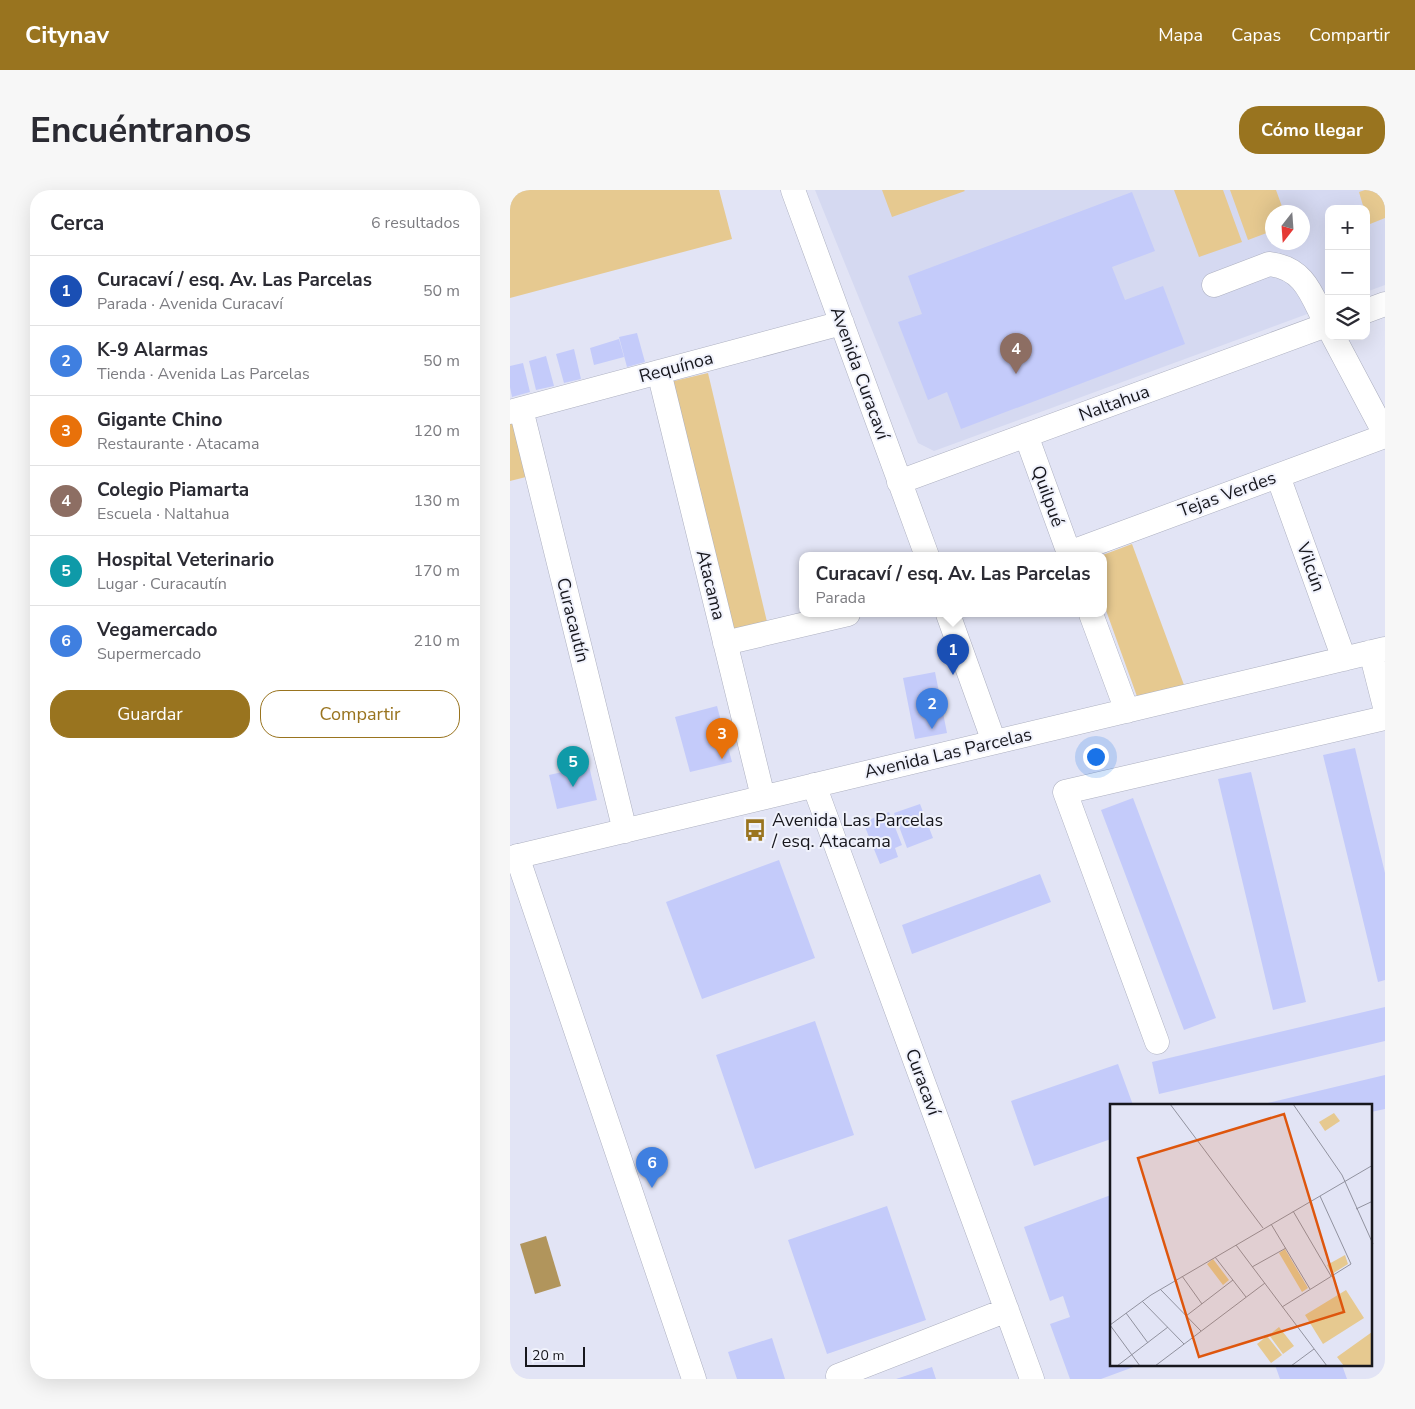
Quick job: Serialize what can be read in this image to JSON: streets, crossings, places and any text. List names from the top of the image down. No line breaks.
{"streets":{"street":["Requínoa","Avenida Curacaví","Naltahua","Tejas Verdes","Quilpué","Vilcún","Atacama","Curacautín","Avenida Las Parcelas","Curacaví"]},"crossings":[["Requínoa","Avenida Curacaví"],["Requínoa","Atacama"],["Requínoa","Curacautín"],["Avenida Curacaví","Naltahua"],["Naltahua","Quilpué"],["Tejas Verdes","Vilcún"],["Vilcún","Avenida Las Parcelas"],["Atacama","Avenida Las Parcelas"],["Curacautín","Avenida Las Parcelas"],["Avenida Las Parcelas","Curacaví"]],"places":{"bus stop":["Avenida Las Parcelas / esq. Atacama"]},"scale_bar":"20 m","north":"bottom","page":{"header":"Citynav","nav":["Mapa","Capas","Compartir"],"buttons":["Cómo llegar",["Guardar","Compartir"]],"title":"Encuéntranos","heading":["Cerca","6 resultados"],"map_buttons":["+","−"],"list":[{"mark":"1","name":"Curacaví / esq. Av. Las Parcelas","note":"Parada · Avenida Curacaví","value":"50 m"},{"mark":"2","name":"K-9 Alarmas","note":"Tienda · Avenida Las Parcelas","value":"50 m"},{"mark":"3","name":"Gigante Chino","note":"Restaurante · Atacama","value":"120 m"},{"mark":"4","name":"Colegio Piamarta","note":"Escuela · Naltahua","value":"130 m"},{"mark":"5","name":"Hospital Veterinario","note":"Lugar · Curacautín","value":"170 m"},{"mark":"6","name":"Vegamercado","note":"Supermercado","value":"210 m"}],"pins":["4","1","2","3","5","6"],"popup":["Curacaví / esq. Av. Las Parcelas","Parada"],"scale":"20 m"}}
